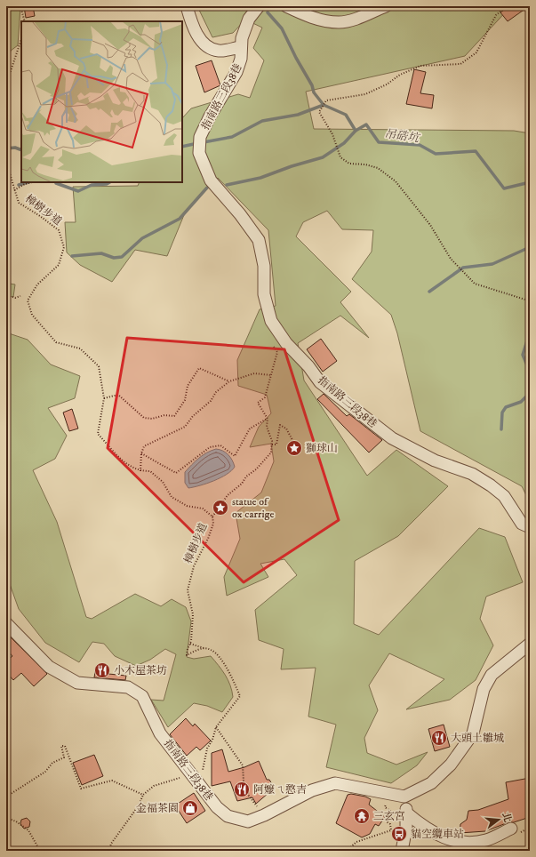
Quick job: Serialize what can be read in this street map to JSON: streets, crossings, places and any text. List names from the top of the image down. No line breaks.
{"streets":{"street":["指南路三段38巷"],"path":["樟樹步道"]},"water":["吊硞坑"],"places":{"place":["獅球山","statue of ox carrige"],"restaurant":["小木屋茶坊","大頭土雛城","阿嬤ㄟ憨吉"],"shop":["金福茶園"],"temple":["三玄宮"],"bus stop":["貓空纜車站"]},"north":"right"}
